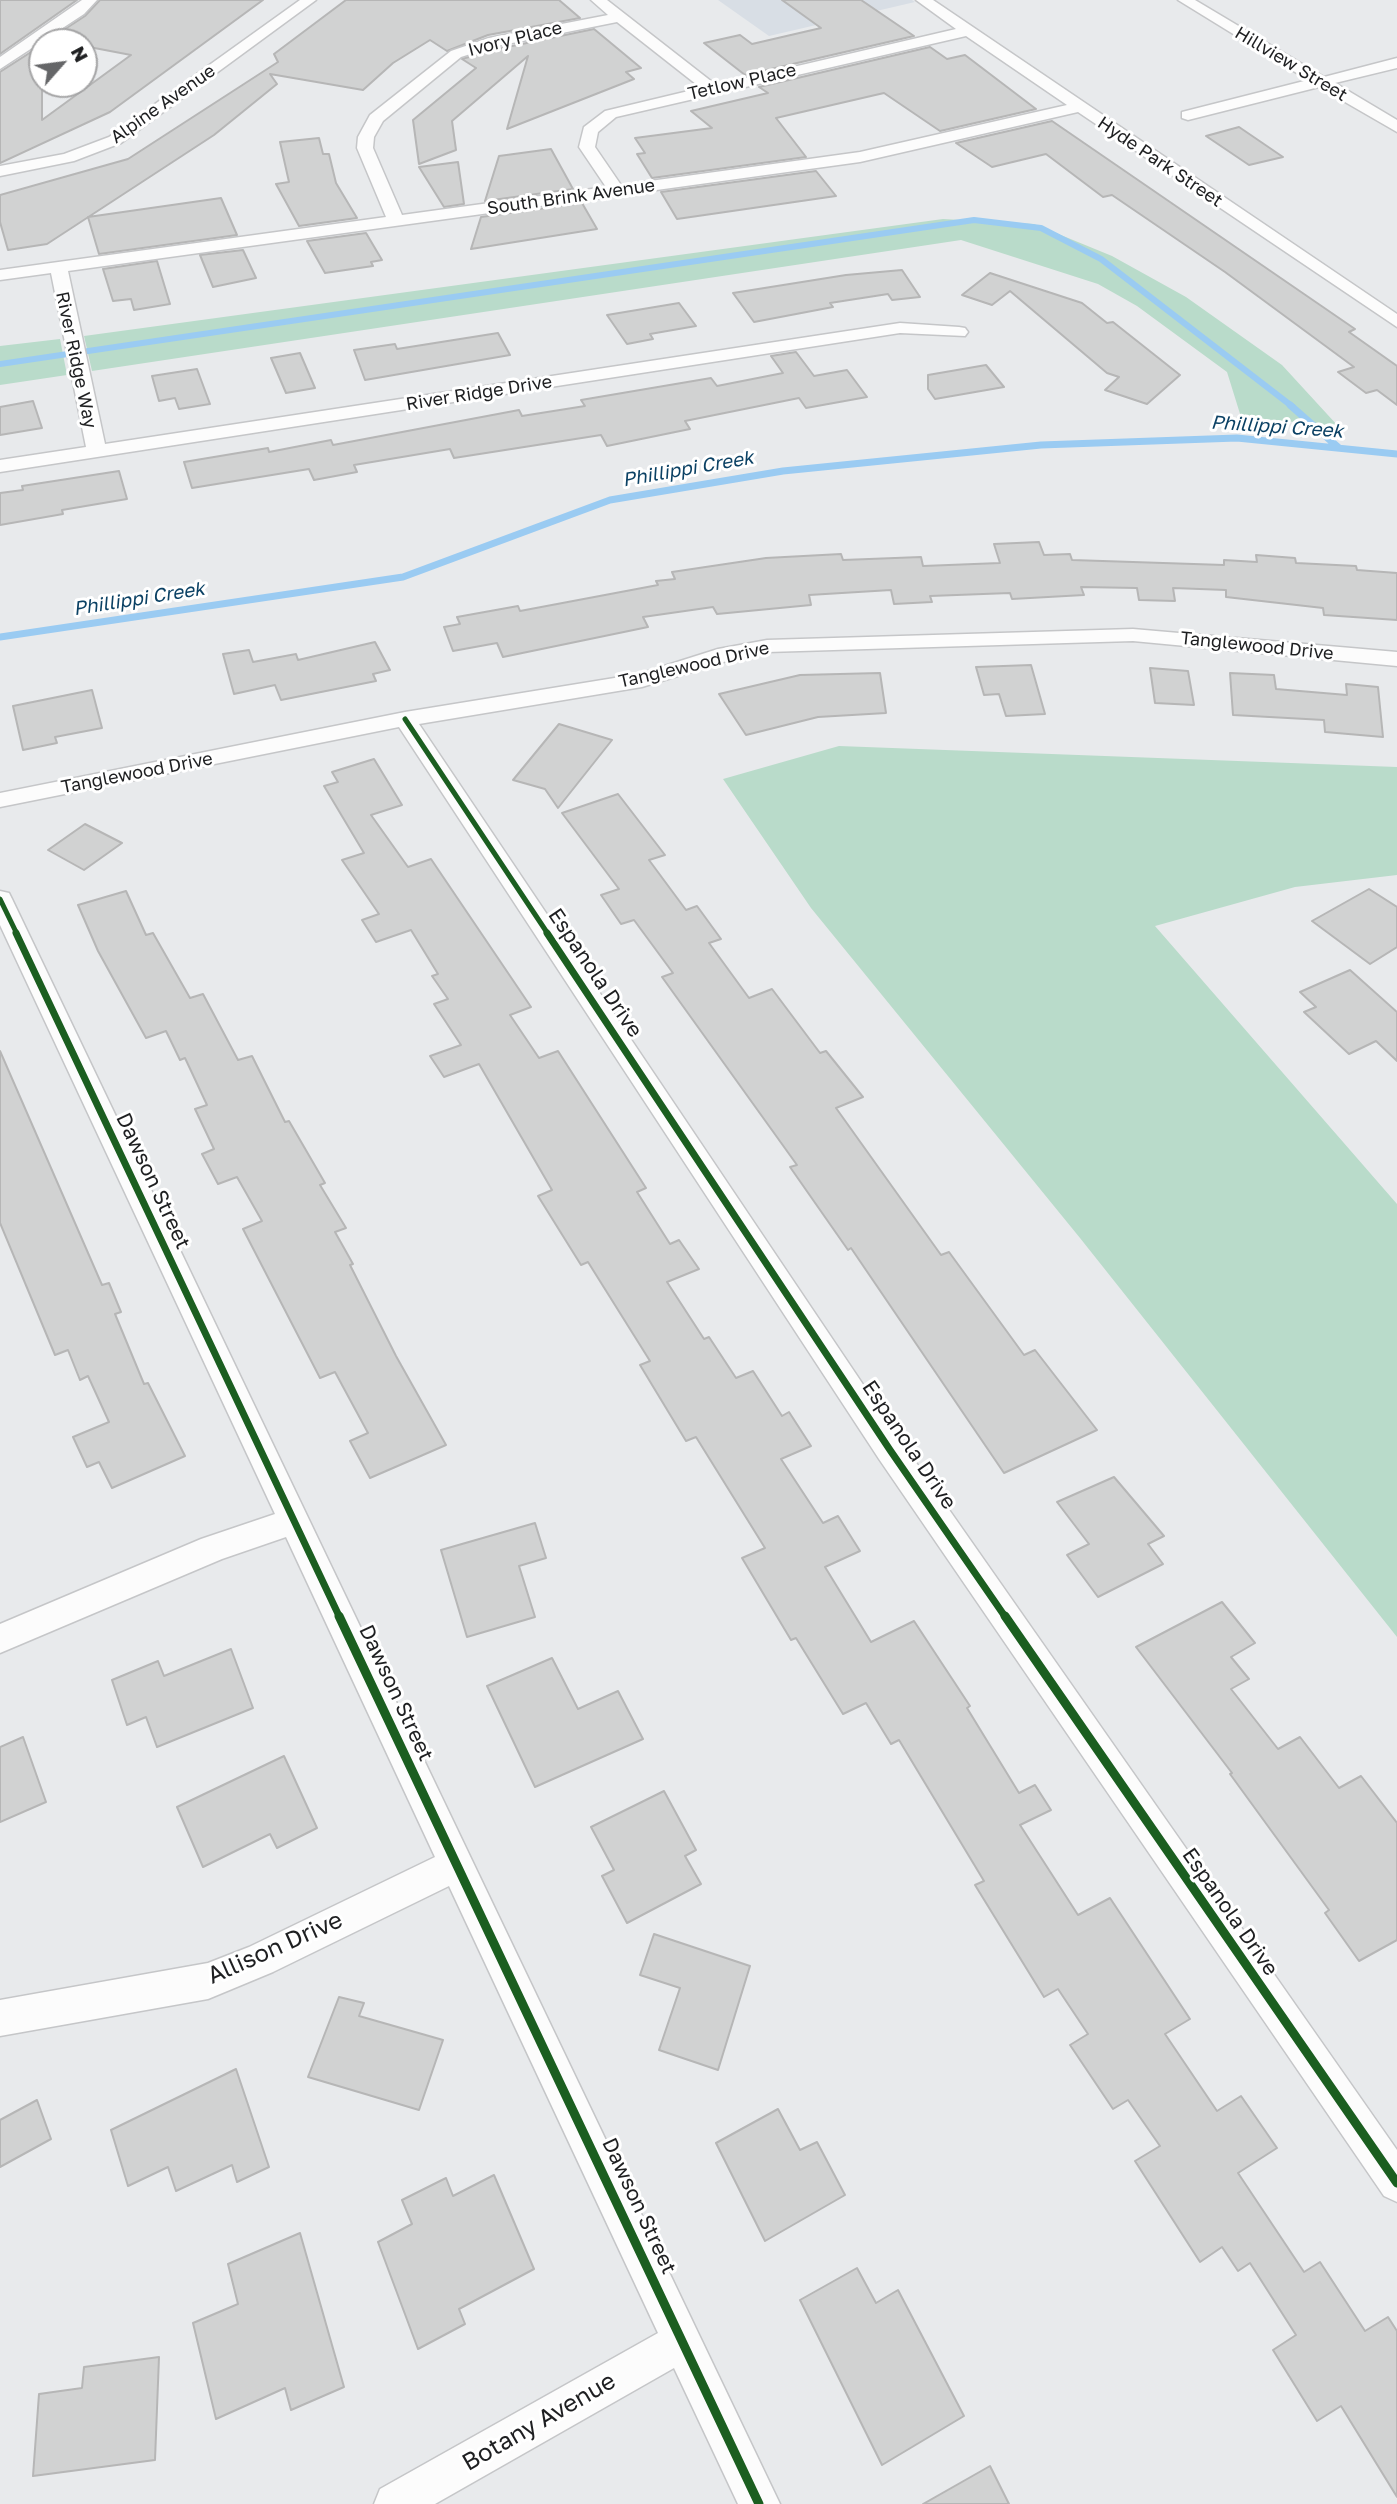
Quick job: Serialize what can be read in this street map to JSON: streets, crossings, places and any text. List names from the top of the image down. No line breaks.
{"streets":{"street":["Ivory Place","Hillview Street","Tetlow Place","Alpine Avenue","Hyde Park Street","South Brink Avenue","River Ridge Way","River Ridge Drive","Tanglewood Drive","Espanola Drive","Dawson Street","Allison Drive","Botany Avenue"]},"crossings":[["Ivory Place","South Brink Avenue"],["Tetlow Place","Hyde Park Street"],["Tetlow Place","South Brink Avenue"],["Hyde Park Street","South Brink Avenue"],["South Brink Avenue","River Ridge Way"],["River Ridge Way","River Ridge Drive"],["Tanglewood Drive","Espanola Drive"],["Dawson Street","Allison Drive"],["Dawson Street","Botany Avenue"]],"water":["Phillippi Creek"],"north":"top right"}
